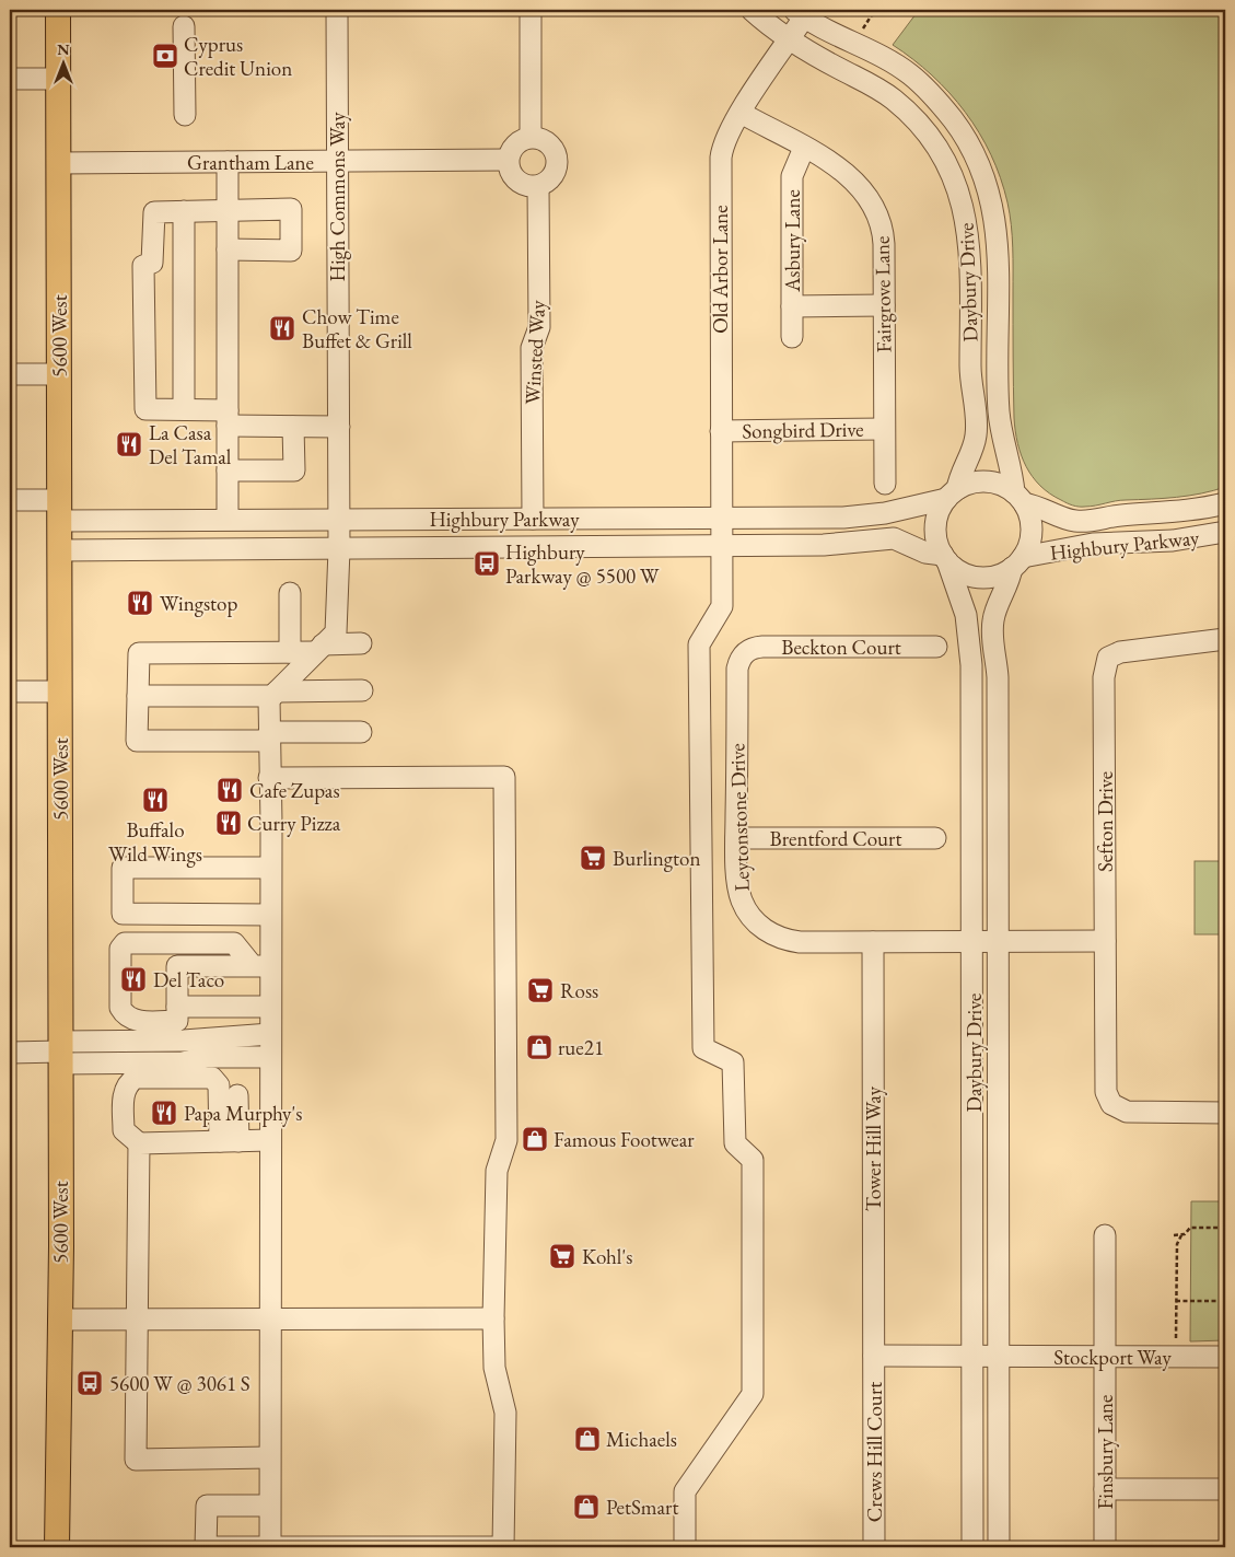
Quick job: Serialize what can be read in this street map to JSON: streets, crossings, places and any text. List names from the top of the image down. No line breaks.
{"streets":{"main road":["5600 West"],"street":["Grantham Lane","High Commons Way","Asbury Lane","Old Arbor Lane","Daybury Drive","Fairgrove Lane","Winsted Way","Songbird Drive","Highbury Parkway","Beckton Court","Leytonstone Drive","Sefton Drive","Brentford Court","Tower Hill Way","Stockport Way","Crews Hill Court","Finsbury Lane"]},"crossings":[["Grantham Lane","High Commons Way"],["Grantham Lane","5600 West"],["Grantham Lane","Winsted Way"],["High Commons Way","Highbury Parkway"],["Asbury Lane","Fairgrove Lane"],["Old Arbor Lane","Daybury Drive"],["Old Arbor Lane","Fairgrove Lane"],["Old Arbor Lane","Songbird Drive"],["Old Arbor Lane","Highbury Parkway"],["Daybury Drive","Highbury Parkway"],["Daybury Drive","Leytonstone Drive"],["Daybury Drive","Stockport Way"],["Fairgrove Lane","Songbird Drive"],["5600 West","Highbury Parkway"],["Winsted Way","Highbury Parkway"],["Beckton Court","Leytonstone Drive"],["Leytonstone Drive","Sefton Drive"],["Leytonstone Drive","Brentford Court"],["Leytonstone Drive","Tower Hill Way"],["Tower Hill Way","Stockport Way"],["Tower Hill Way","Crews Hill Court"],["Stockport Way","Crews Hill Court"],["Stockport Way","Finsbury Lane"]],"places":{"bank":["Cyprus Credit Union"],"restaurant":["Chow Time Buffet & Grill","La Casa Del Tamal","Wingstop","Cafe Zupas","Buffalo Wild Wings","Curry Pizza","Del Taco","Papa Murphy's"],"bus stop":["Highbury Parkway @ 5500 W","5600 W @ 3061 S"],"supermarket":["Burlington","Ross","Kohl's"],"shop":["rue21","Famous Footwear","Michaels","PetSmart"]},"north":"top"}
